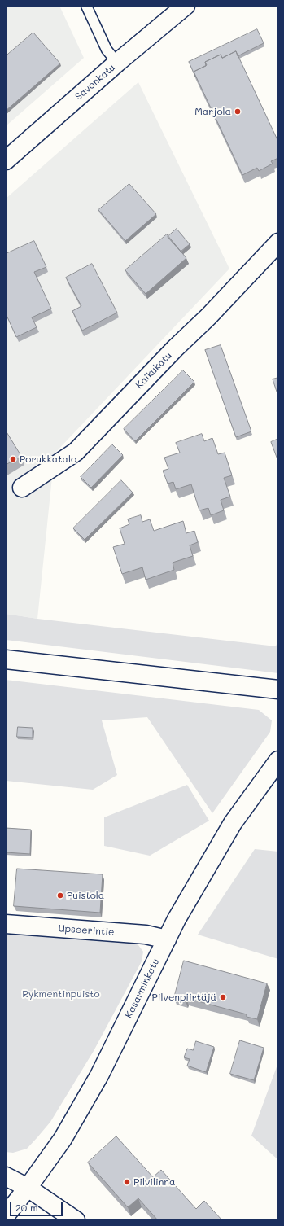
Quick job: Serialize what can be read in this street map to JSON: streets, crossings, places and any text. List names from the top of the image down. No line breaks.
{"streets":{"street":["Savonkatu","Kaikukatu","Upseerintie","Kasarminkatu"]},"crossings":[["Upseerintie","Kasarminkatu"]],"parks":["Rykmentinpuisto"],"places":["Marjola","Porukkatalo","Puistola","Pilvenpiirtäjä","Pilvilinna"],"scale_bar":"20 m"}
